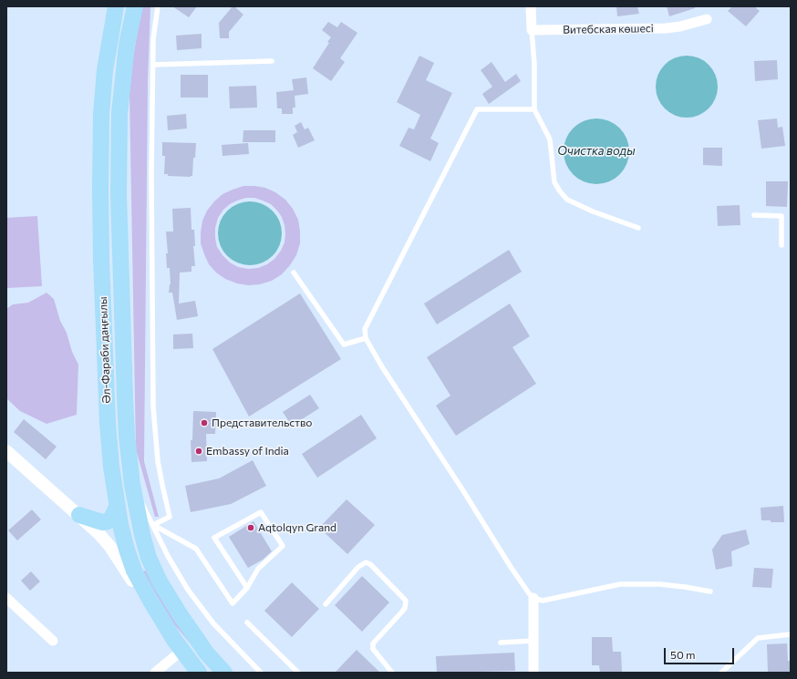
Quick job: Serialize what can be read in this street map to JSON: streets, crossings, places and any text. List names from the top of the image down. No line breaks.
{"streets":{"main road":["Әл-Фараби даңғылы"],"street":["Витебская көшесі"]},"water":["Очистка воды"],"places":["Представительство","Embassy of India","Aqtolqyn Grand"],"scale_bar":"50 m"}
